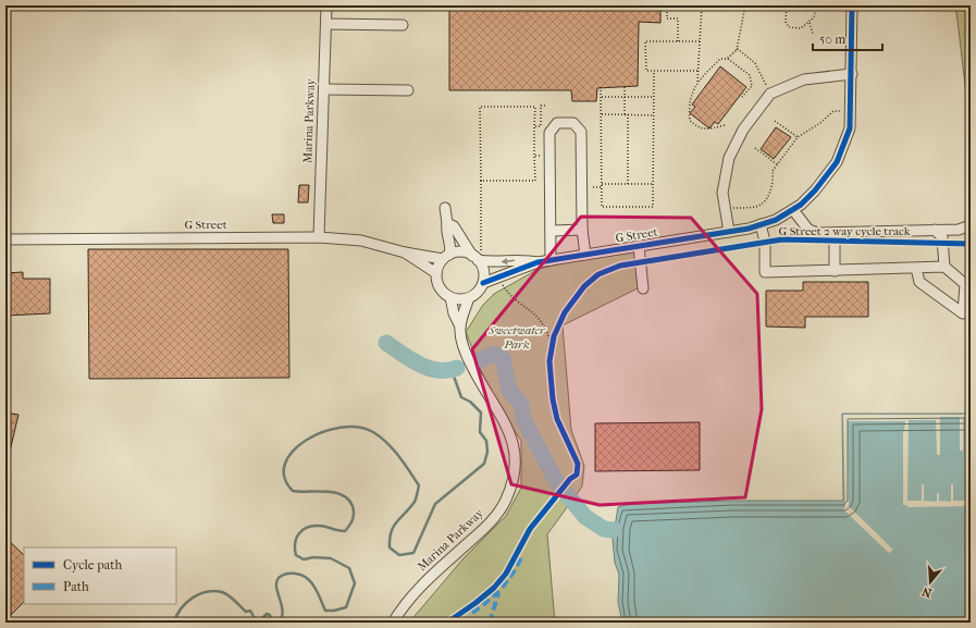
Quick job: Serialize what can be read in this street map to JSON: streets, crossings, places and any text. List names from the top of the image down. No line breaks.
{"streets":{"street":["Marina Parkway","G Street"],"cycle path":["G Street 2 way cycle track"]},"crossings":[["Marina Parkway","G Street"]],"parks":["Sweetwater Park"],"legend":["Cycle path","Path"],"scale_bar":"50 m","north":"bottom"}
